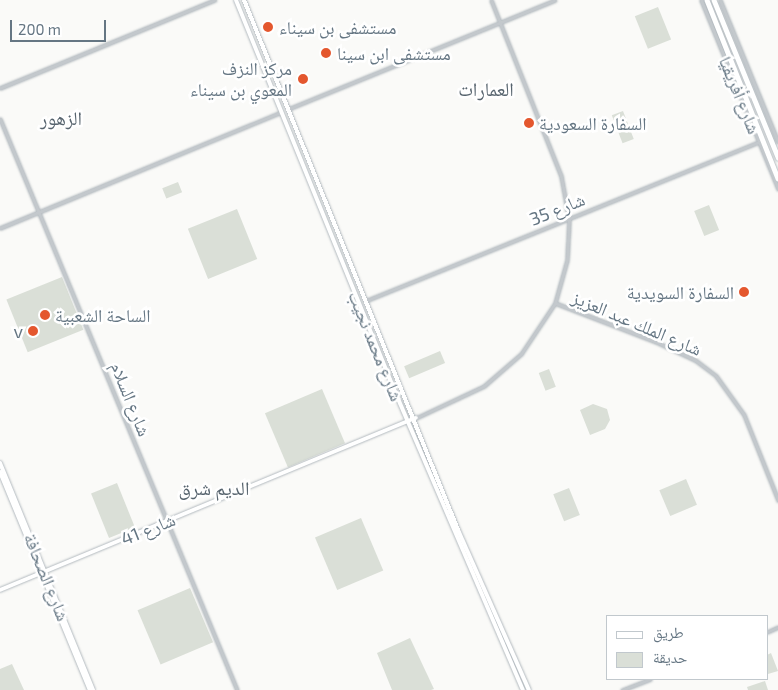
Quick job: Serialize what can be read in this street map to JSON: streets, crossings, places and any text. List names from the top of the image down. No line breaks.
{"streets":{"highway":["شارع أفريقيا"],"main road":["شارع محمد نجيب","شارع 41","شارع الصحافة"],"street":["شارع 35","شارع الملك عبد العزيز","شارع السلام"]},"crossings":[["شارع أفريقيا","شارع 35"],["شارع 35","شارع الملك عبد العزيز"],["شارع 35","شارع محمد نجيب"],["شارع الملك عبد العزيز","شارع محمد نجيب"],["شارع الملك عبد العزيز","شارع 41"],["شارع محمد نجيب","شارع 41"],["شارع السلام","شارع 41"],["شارع 41","شارع الصحافة"]],"districts":["العمارات","الزهور","الديم شرق"],"places":["مستشفى بن سيناء","مستشفى ابن سينا","مركز النزف المعوي بن سيناء","السفارة السعودية","السفارة السويدية","الساحة الشعبية","v"],"legend":["طريق","حديقة"],"scale_bar":"200 m"}
